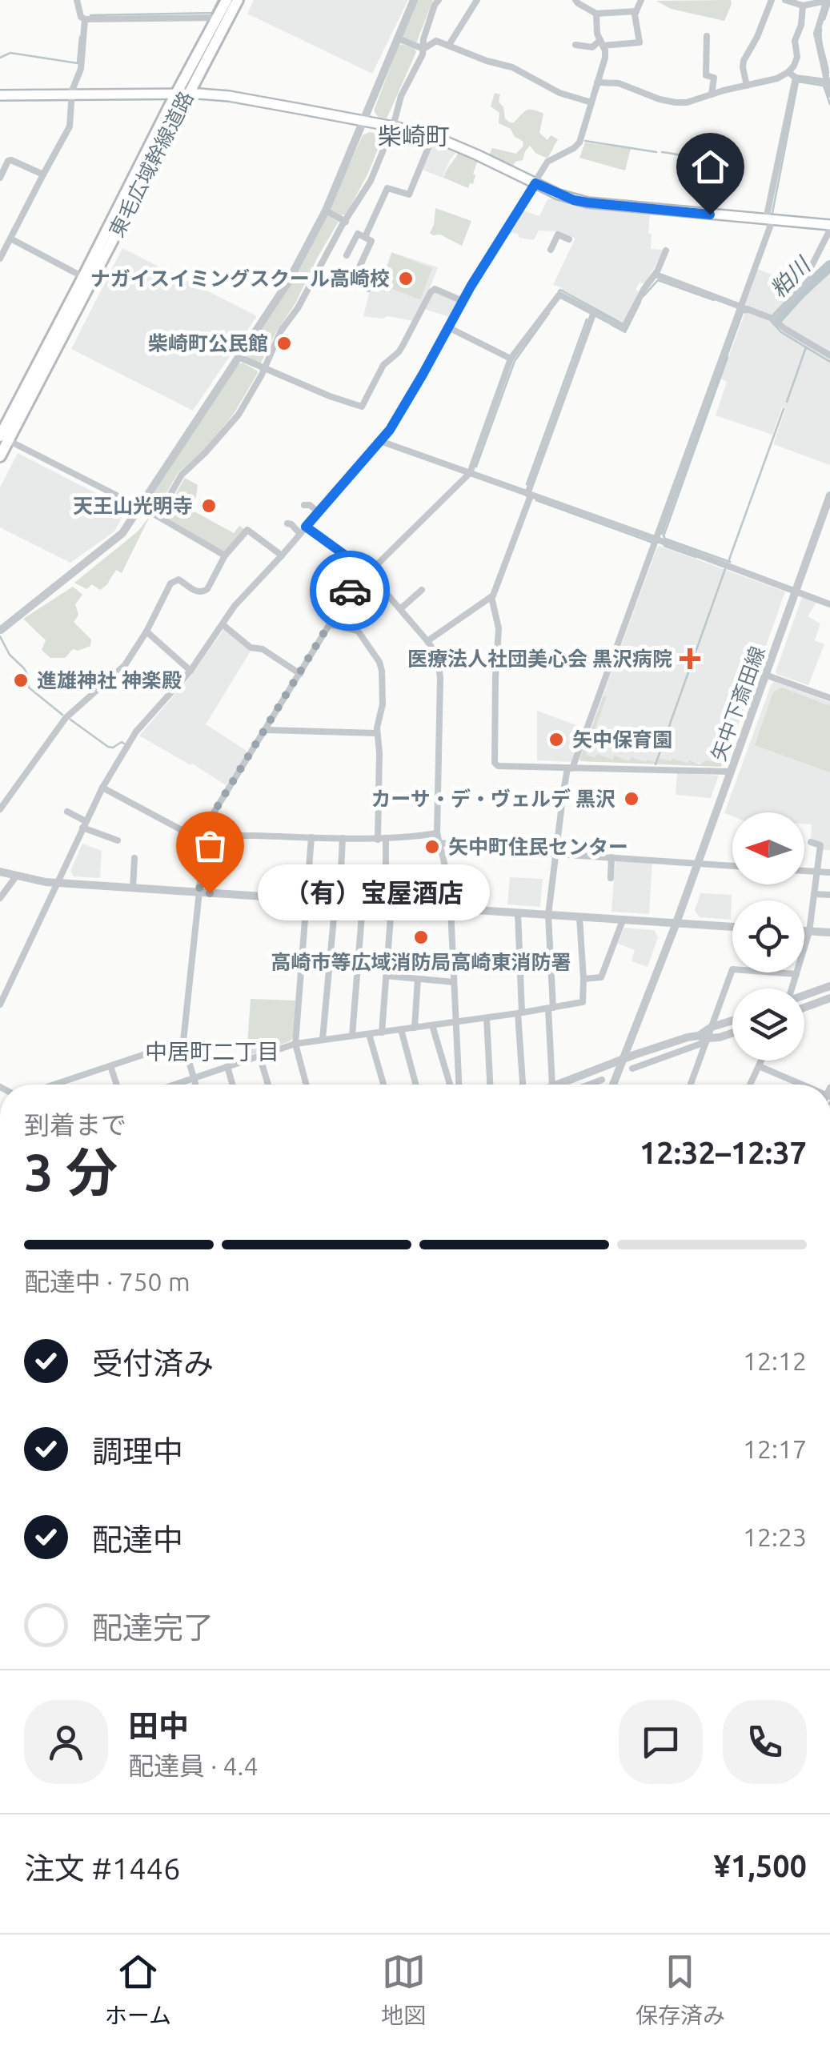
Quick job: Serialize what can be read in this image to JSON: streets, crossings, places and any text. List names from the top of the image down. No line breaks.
{"streets":{"highway":["東毛広域幹線道路"],"street":["矢中下斎田線"]},"districts":["柴崎町","中居町二丁目"],"water":["粕川"],"places":{"other":["ナガイスイミングスクール高崎校","柴崎町公民館","天王山光明寺","進雄神社 神楽殿","矢中保育園","カーサ・デ・ヴェルデ 黒沢","矢中町住民センター","（有）宝屋酒店","高崎市等広域消防局高崎東消防署"],"health":["医療法人社団美心会 黒沢病院"]},"north":"left","page":{"bubble":"（有）宝屋酒店","heading":["3 分","到着まで","12:32–12:37"],"panel":["田中","配達員 · 4.4","注文 #1446","¥1,500"],"bar":"配達中 · 750 m","list":[["受付済み","12:12"],["調理中","12:17"],["配達中","12:23"],"配達完了"],"tabs":["ホーム","地図","保存済み"]}}
